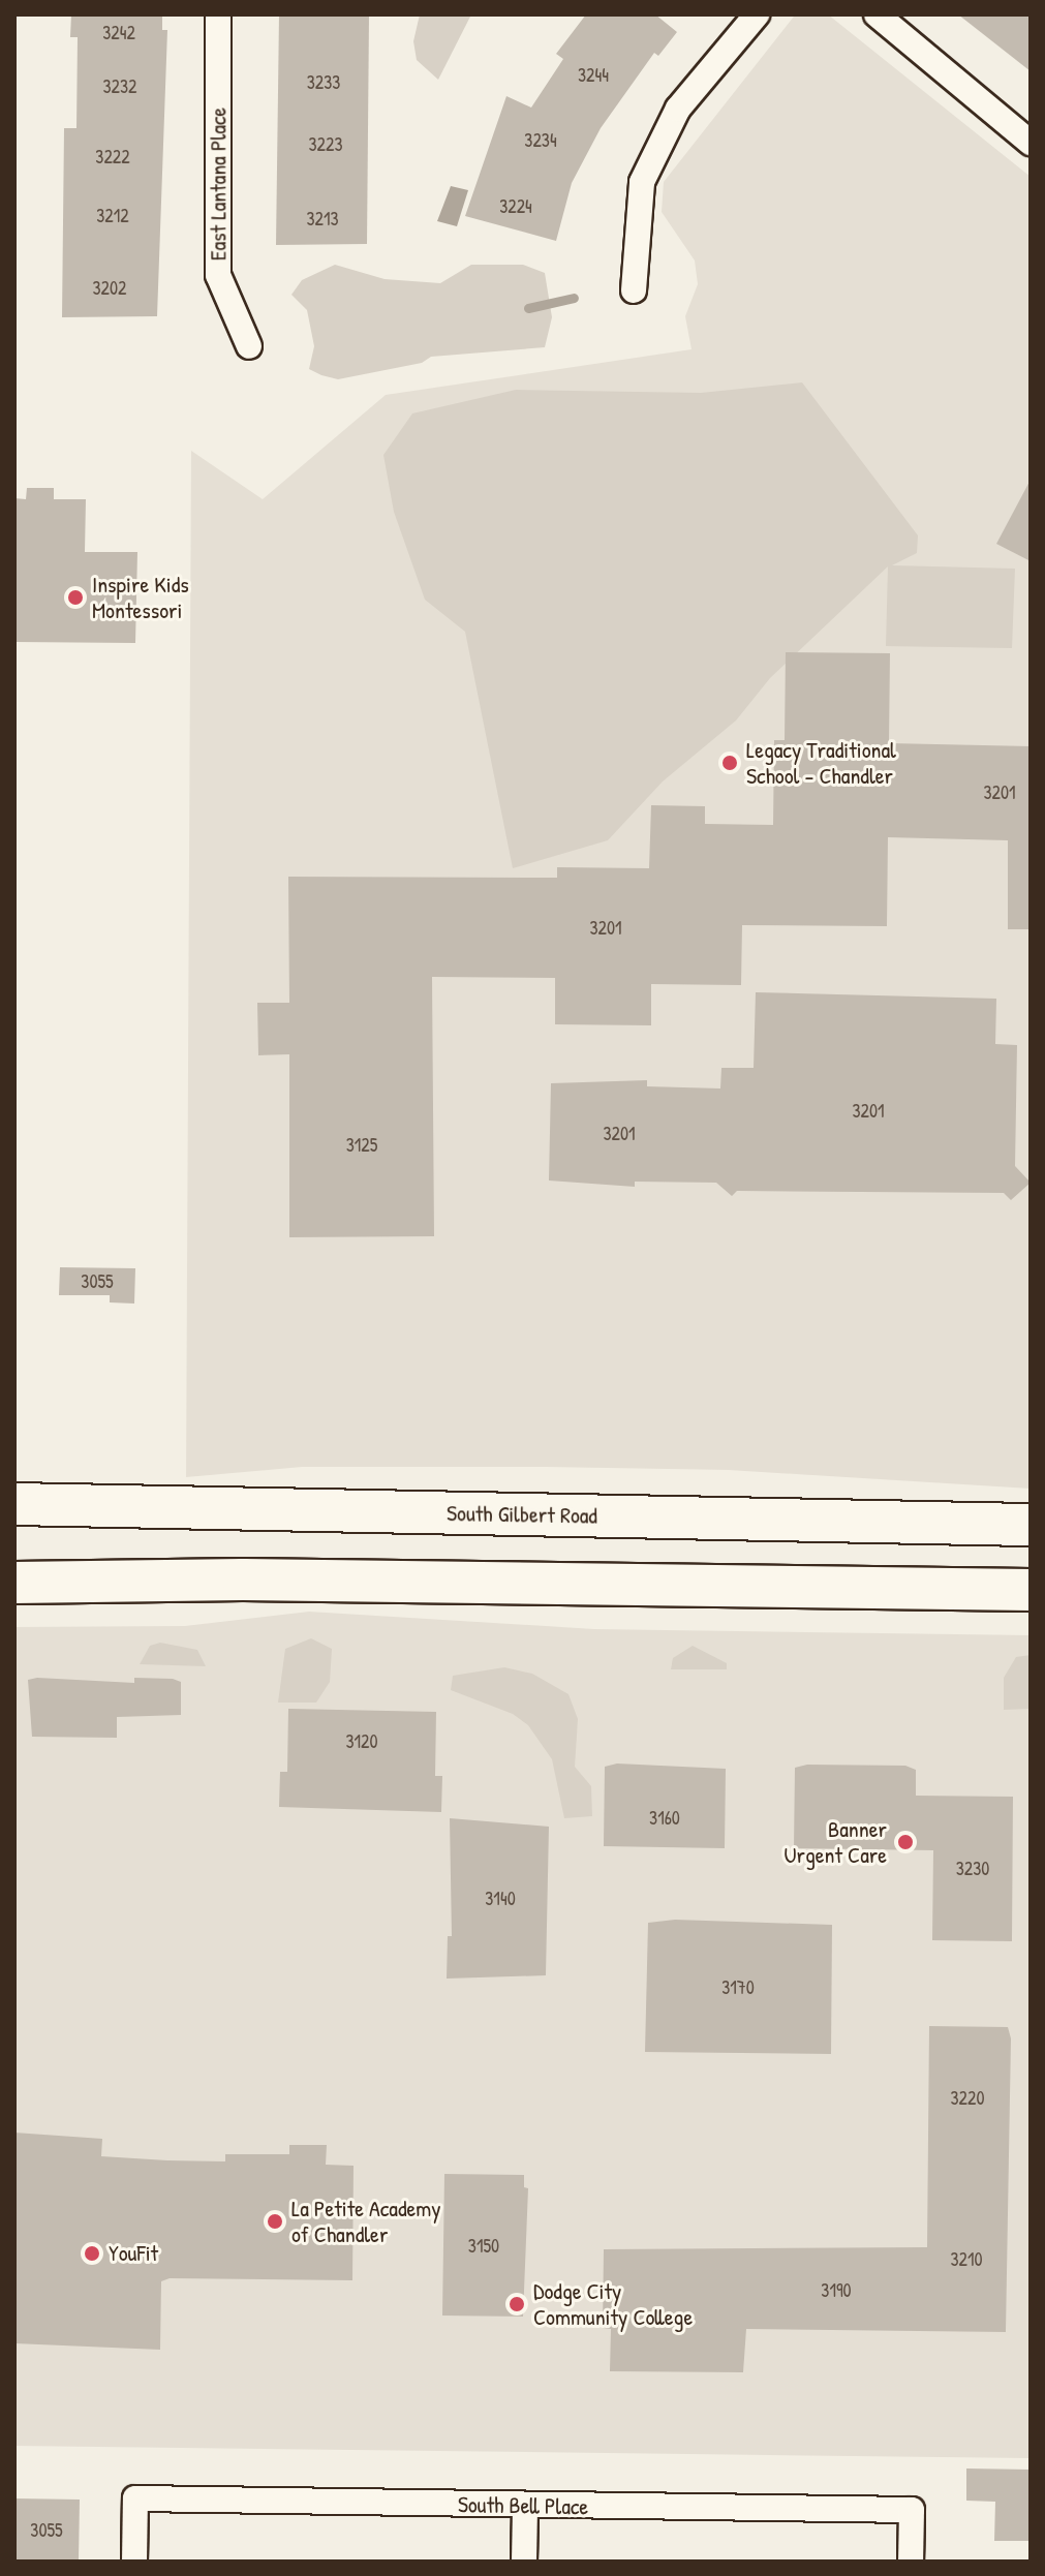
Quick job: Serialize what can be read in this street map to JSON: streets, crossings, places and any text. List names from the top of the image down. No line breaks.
{"streets":{"main road":["South Gilbert Road"],"street":["East Lantana Place","South Bell Place"]},"places":["Inspire Kids Montessori","Legacy Traditional School - Chandler","Banner Urgent Care","La Petite Academy of Chandler","YouFit","Dodge City Community College"],"house_numbers":["3242","3244","3233","3232","3234","3223","3222","3224","3212","3213","3202","3201","3201","3201","3201","3125","3055","3120","3160","3230","3140","3170","3220","3150","3210","3190","3055"]}
